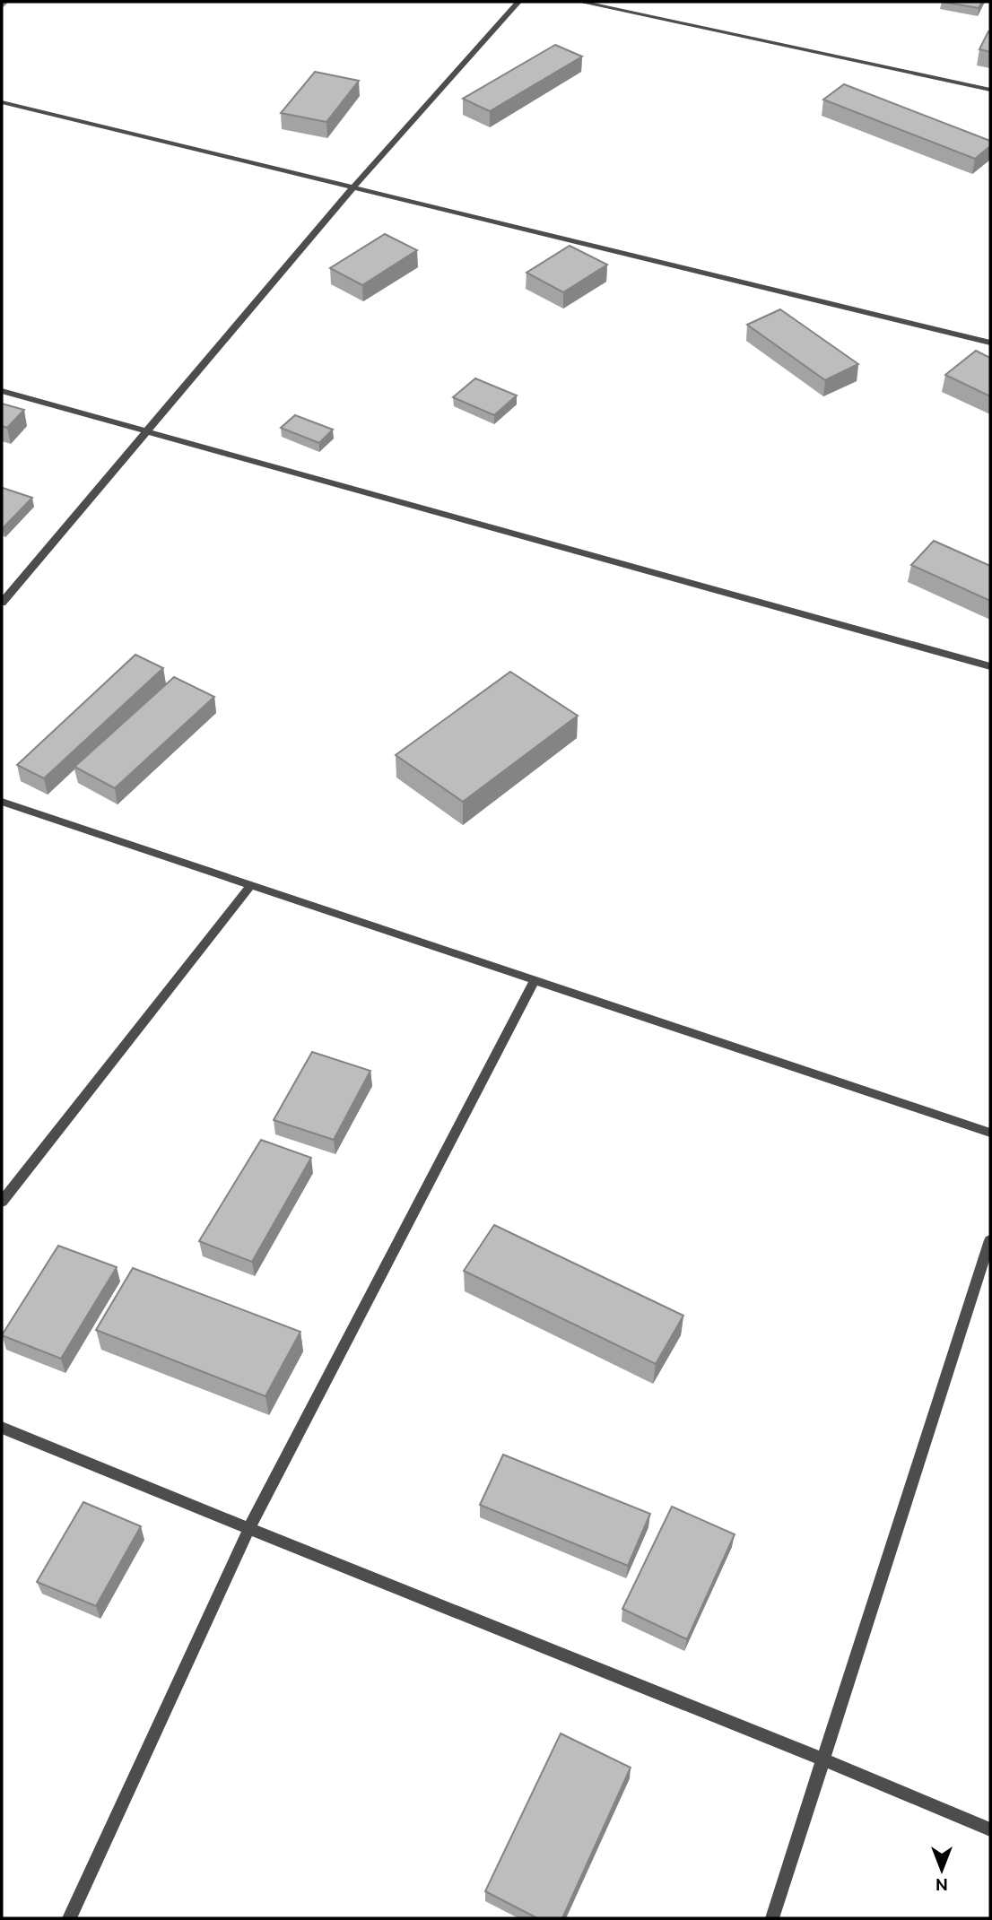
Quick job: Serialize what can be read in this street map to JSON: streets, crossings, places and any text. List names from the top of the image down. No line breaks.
{"north":"bottom"}
